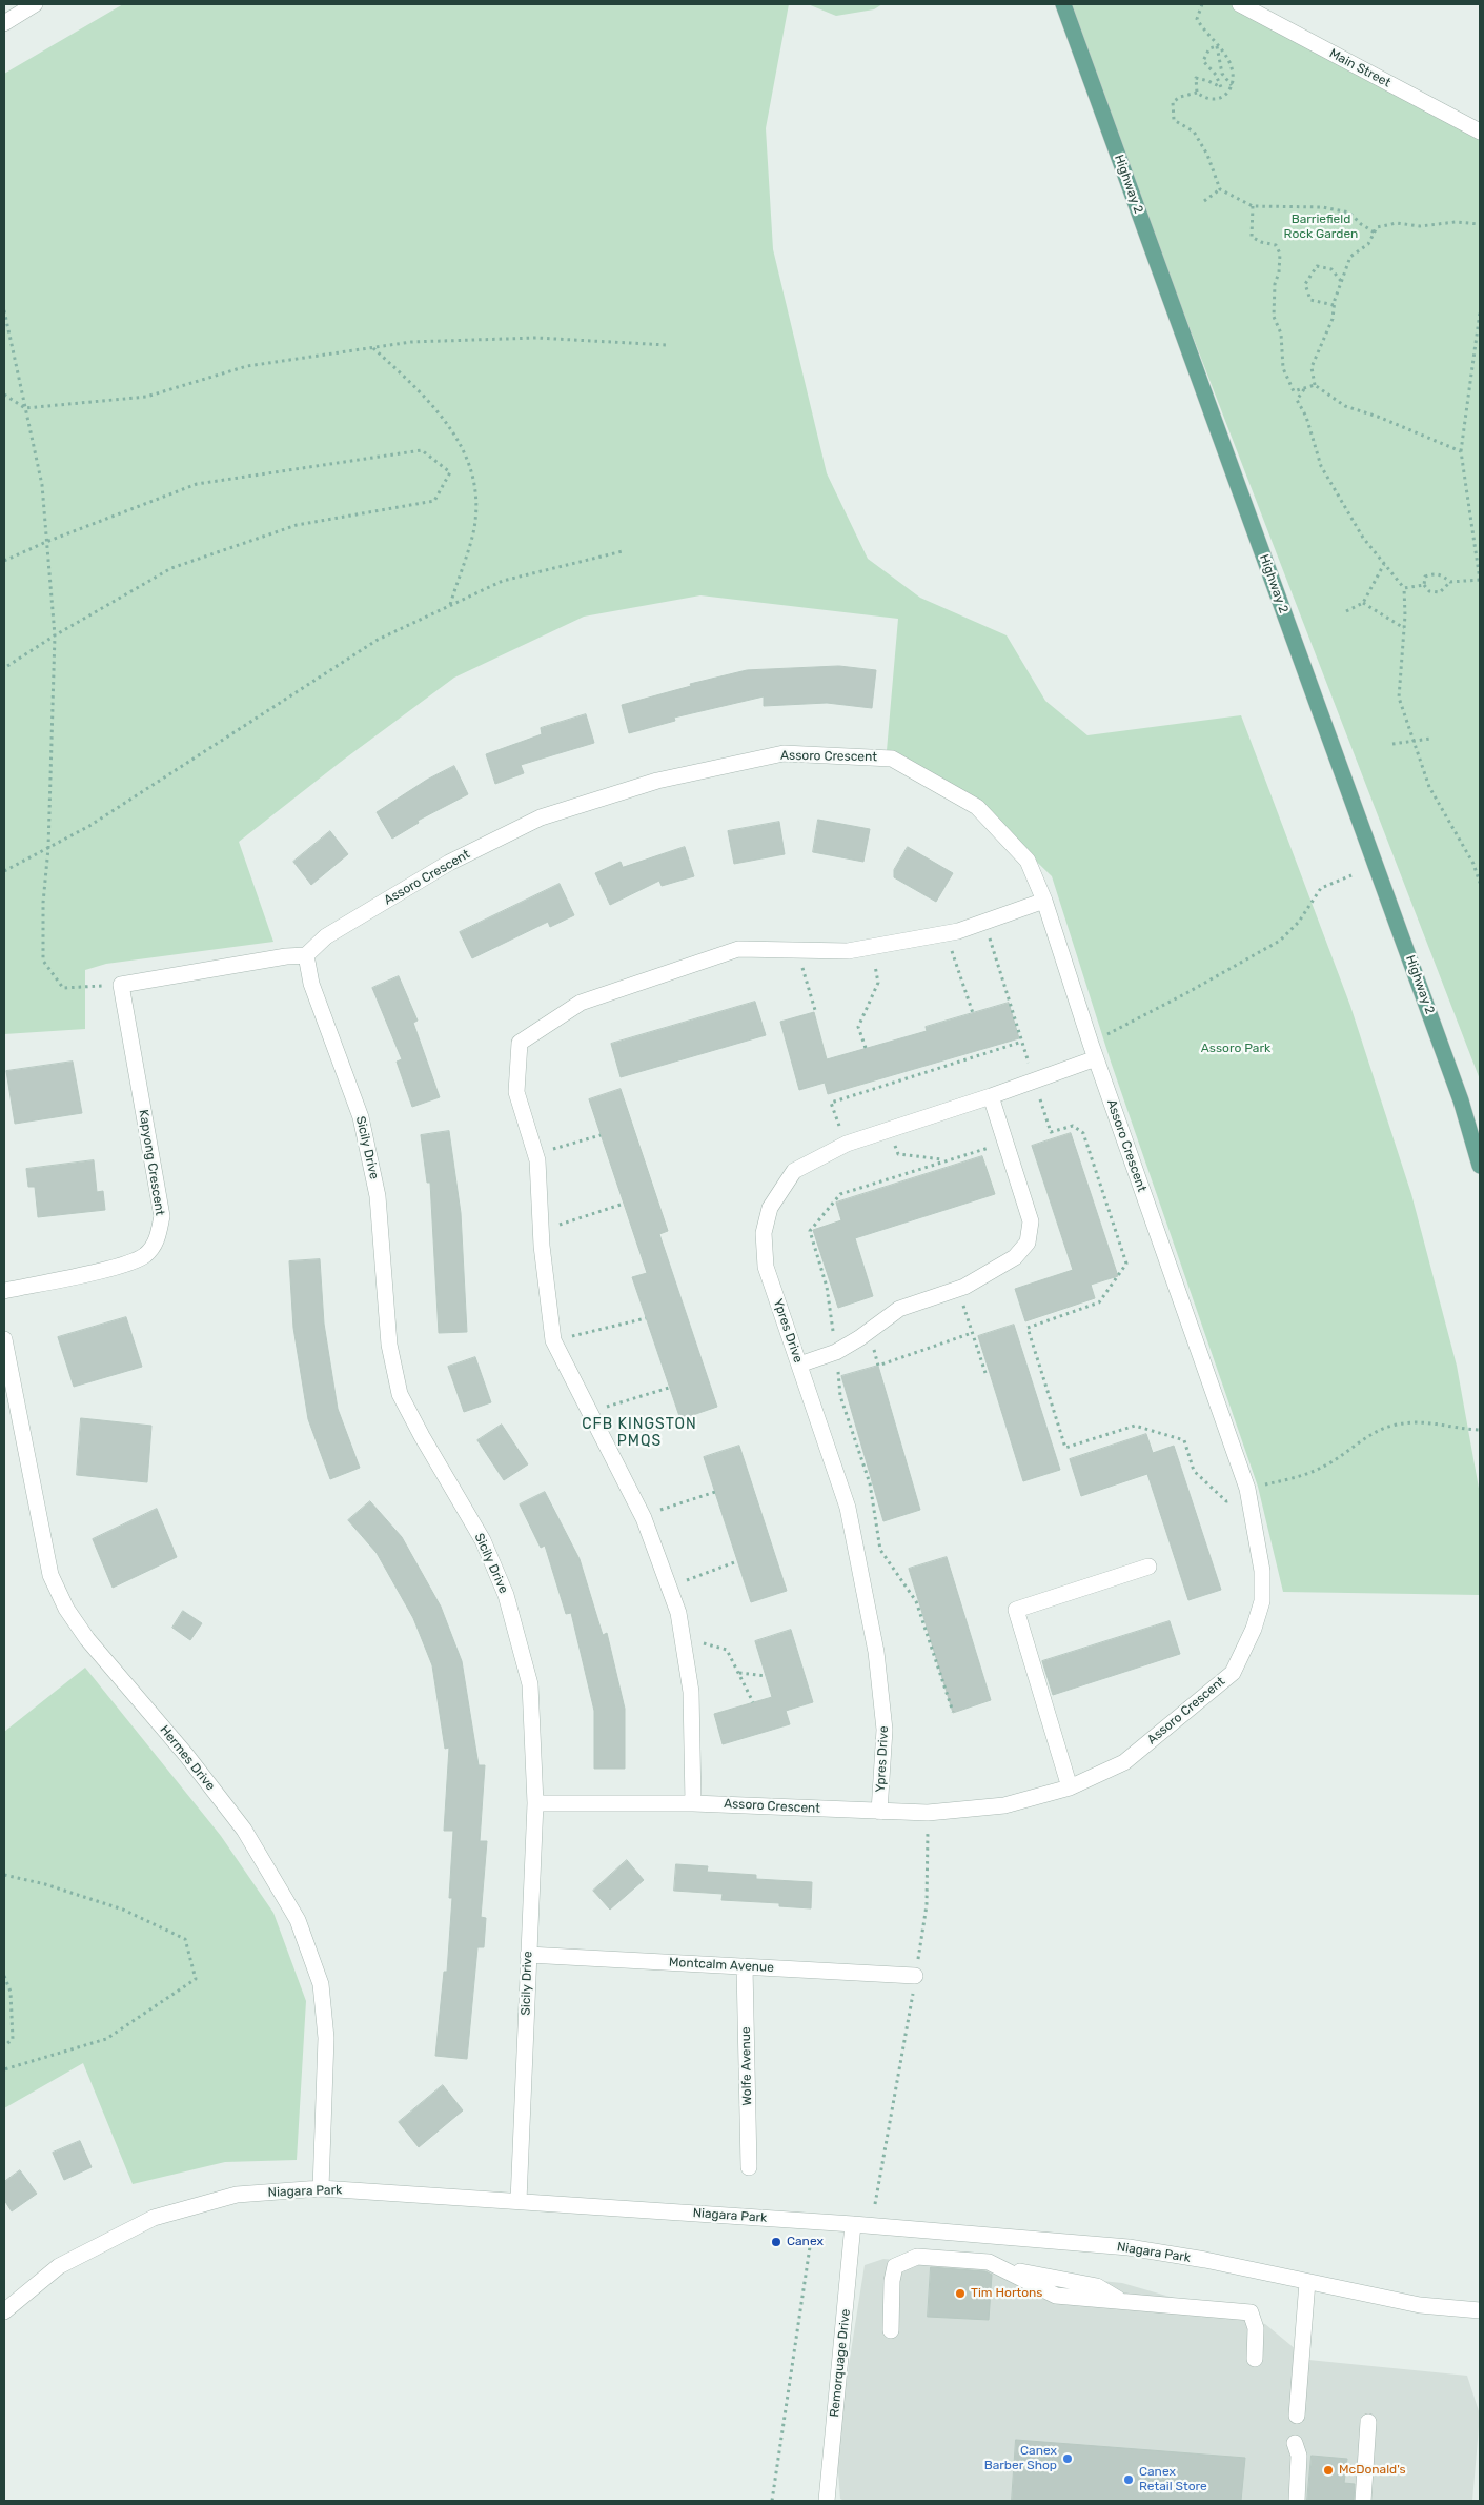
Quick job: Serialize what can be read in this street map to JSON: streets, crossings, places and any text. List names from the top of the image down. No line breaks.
{"streets":{"main road":["Highway 2"],"street":["Main Street","Assoro Crescent","Sicily Drive","Kapyong Crescent","Ypres Drive","Hermes Drive","Montcalm Avenue","Wolfe Avenue","Niagara Park","Remorquage Drive"]},"crossings":[["Assoro Crescent","Sicily Drive"],["Assoro Crescent","Ypres Drive"],["Sicily Drive","Montcalm Avenue"],["Sicily Drive","Niagara Park"],["Hermes Drive","Niagara Park"],["Montcalm Avenue","Wolfe Avenue"],["Niagara Park","Remorquage Drive"]],"districts":["CFB KINGSTON PMQS"],"parks":["Barriefield Rock Garden","Assoro Park"],"places":["Canex","Tim Hortons","Canex Barber Shop","McDonald's","Canex Retail Store"]}
